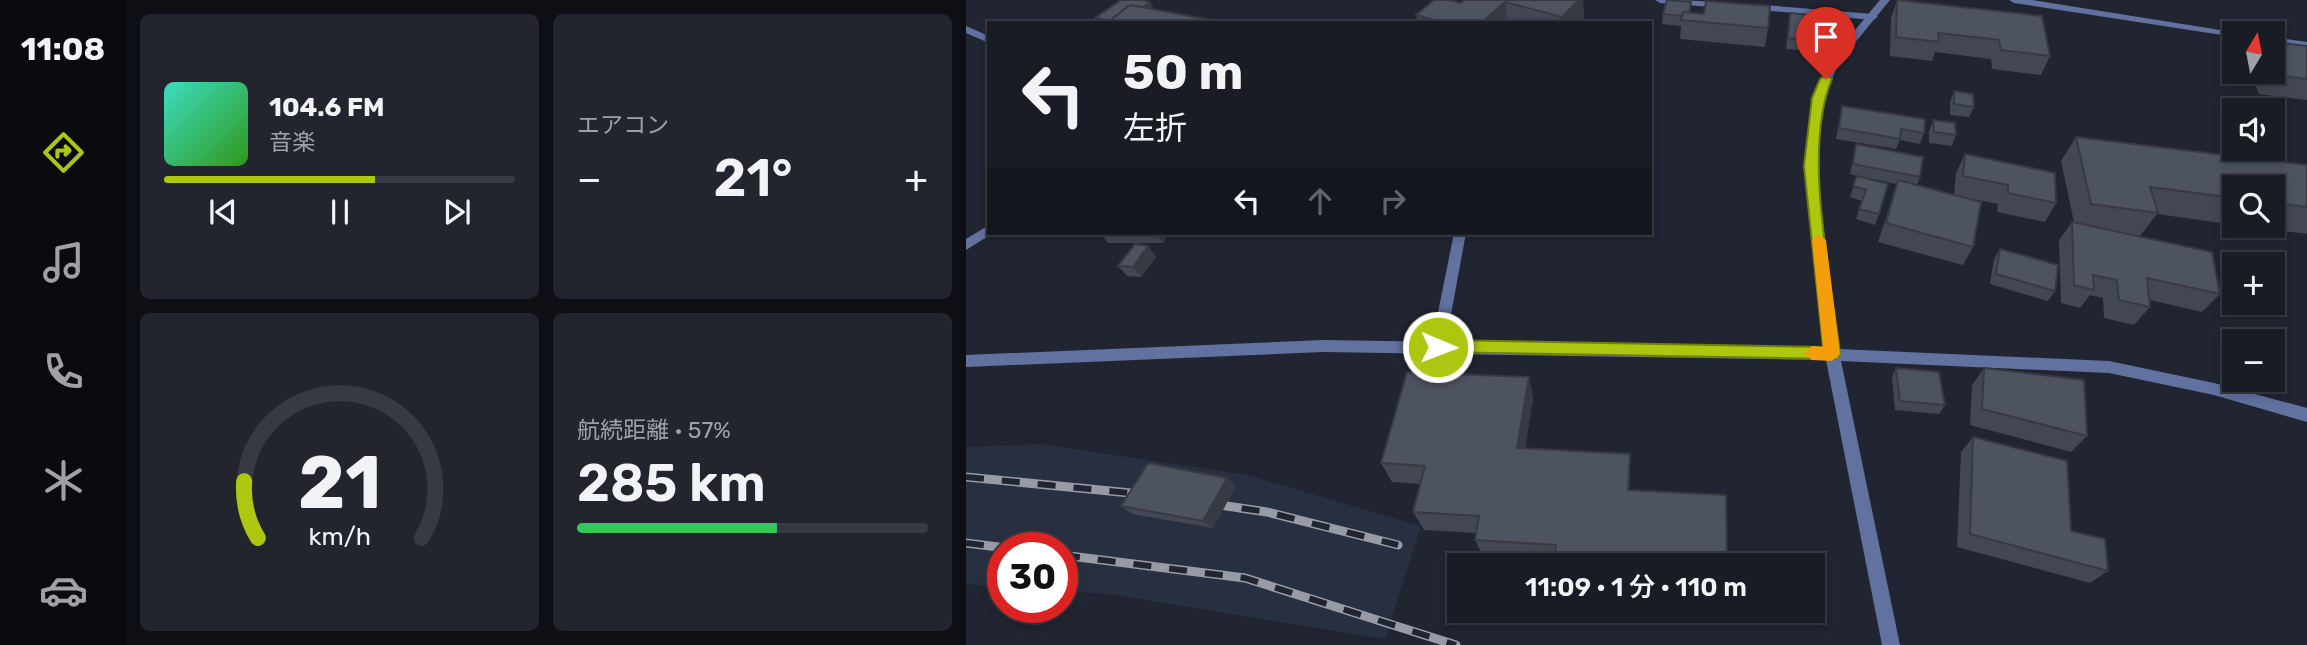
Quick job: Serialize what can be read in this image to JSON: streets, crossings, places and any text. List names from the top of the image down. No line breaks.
{"north":"top","page":{"tabs":"11:08","tile":["エアコン",["航続距離 · 57%","285 km"]],"map_buttons":["+","−"],"turn":["50 m","左折"],"song":["104.6 FM","音楽"],"heat":["−","21°","+"],"limit":"30","trip":"11:09 · 1 分 · 110 m","gauge":["21","km/h"]}}
